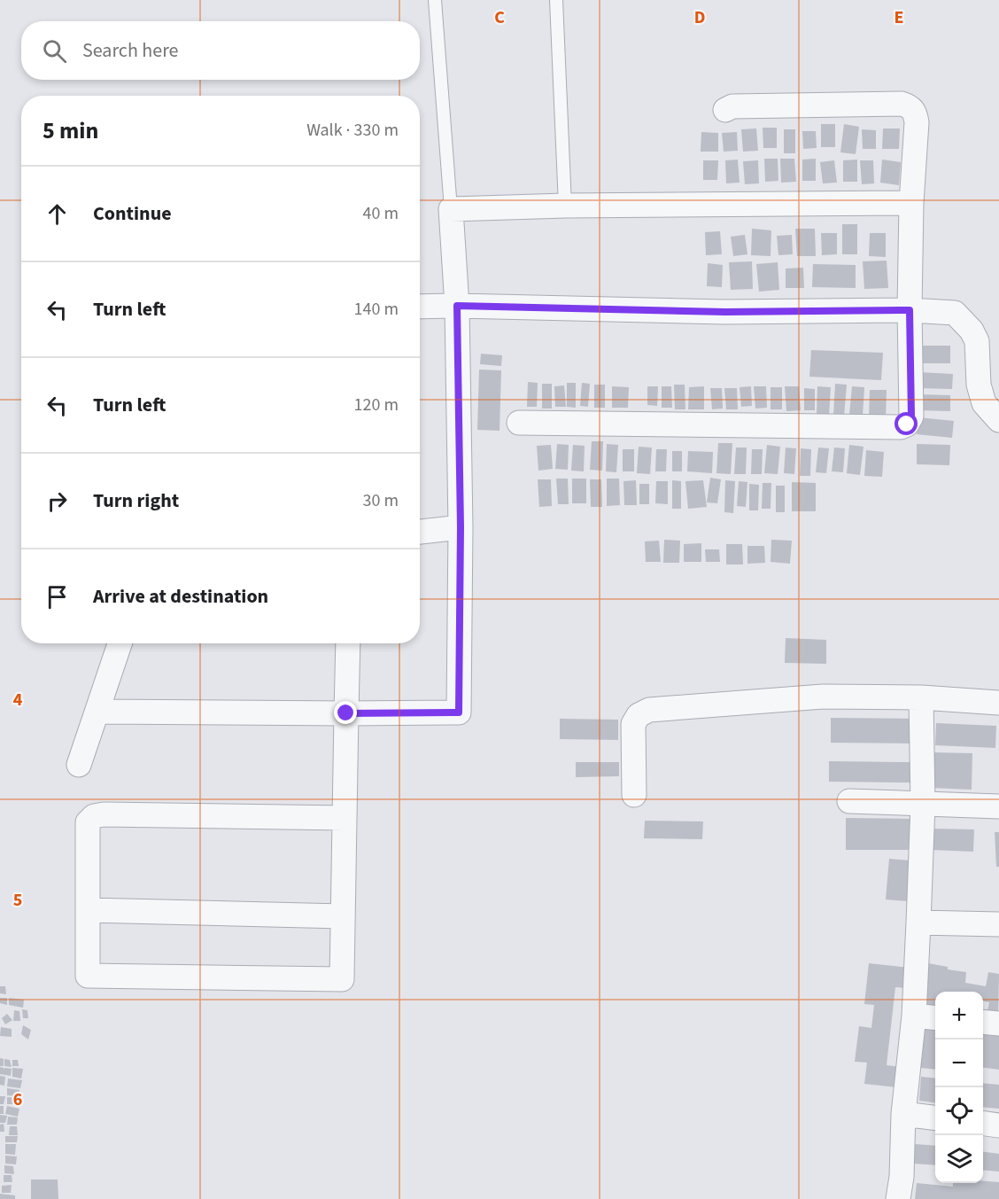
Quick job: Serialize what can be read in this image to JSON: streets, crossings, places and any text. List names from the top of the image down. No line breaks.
{"page":{"search":"Search here","heading":["5 min","Walk · 330 m"],"list":[["Continue","40 m"],["Turn left","140 m"],["Turn left","120 m"],["Turn right","30 m"],"Arrive at destination"],"map_buttons":["+","−"]},"grid":{"columns":["C","D","E"],"rows":["4","5","6"]}}
